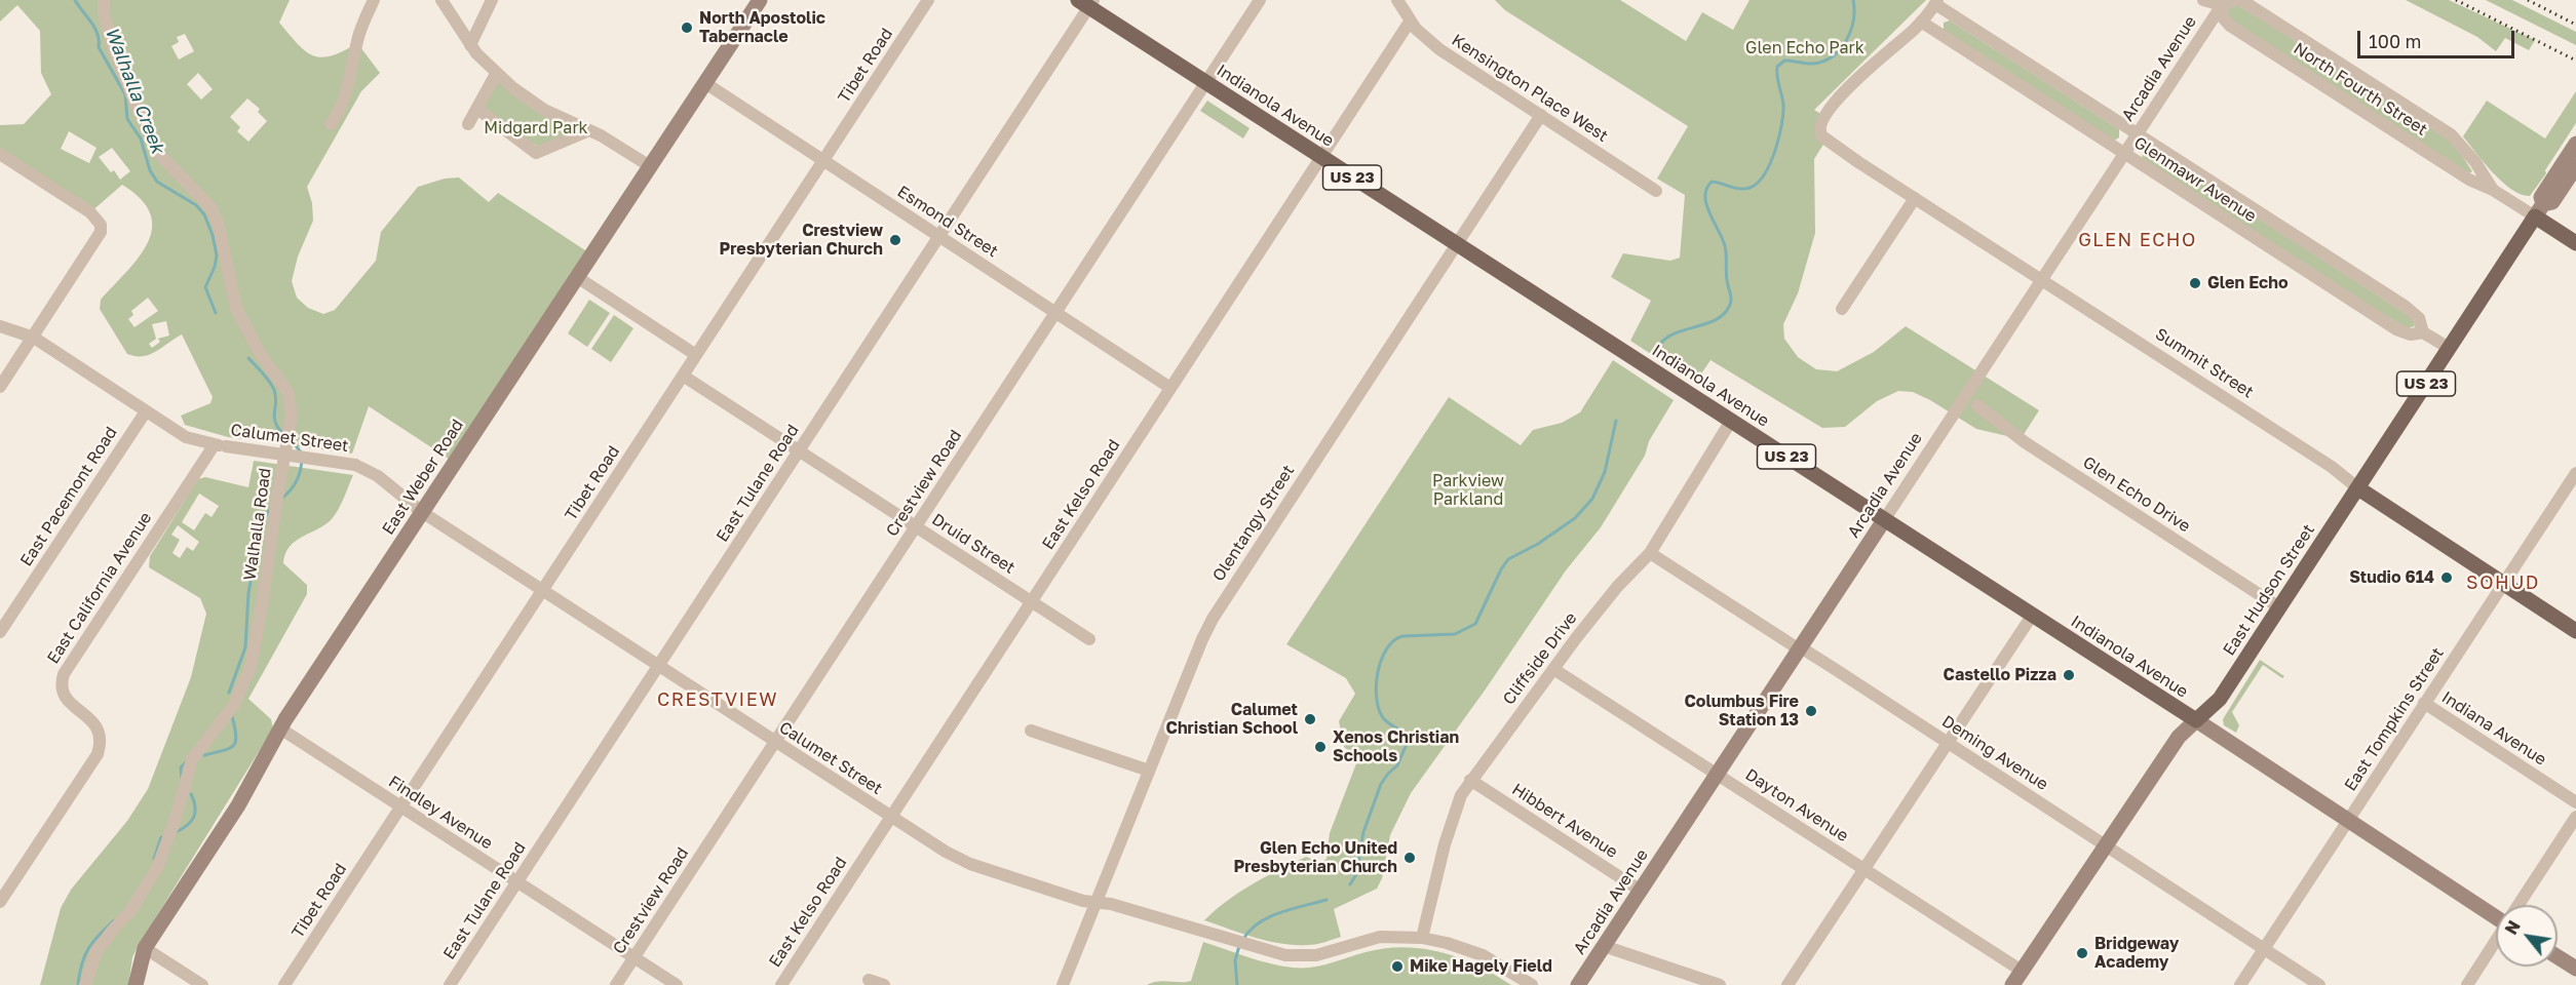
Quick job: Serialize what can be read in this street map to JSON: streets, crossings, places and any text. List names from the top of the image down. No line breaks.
{"streets":{"main road":["Indianola Avenue","US 23","Summit Street","East Hudson Street"],"street":["Tibet Road","Arcadia Avenue","Kensington Place West","North Fourth Street","Glenmawr Avenue","Esmond Street","Calumet Street","East Weber Road","East Tulane Road","Crestview Road","East Kelso Road","Glen Echo Drive","East Pacemont Road","Olentangy Street","Walhalla Road","Druid Street","East California Avenue","Cliffside Drive","East Tompkins Street","Indiana Avenue","Deming Avenue","Dayton Avenue","Findley Avenue","Hibbert Avenue"]},"crossings":[["Tibet Road","Esmond Street"],["Tibet Road","Calumet Street"],["Tibet Road","Druid Street"],["Tibet Road","Findley Avenue"],["Arcadia Avenue","North Fourth Street"],["Arcadia Avenue","Indianola Avenue"],["Arcadia Avenue","Glenmawr Avenue"],["Arcadia Avenue","Summit Street"],["Arcadia Avenue","Deming Avenue"],["Arcadia Avenue","Dayton Avenue"],["Arcadia Avenue","Hibbert Avenue"],["Kensington Place West","East Kelso Road"],["Kensington Place West","Olentangy Street"],["North Fourth Street","East Hudson Street"],["Indianola Avenue","East Tulane Road"],["Indianola Avenue","Crestview Road"],["Indianola Avenue","East Kelso Road"],["Indianola Avenue","Olentangy Street"],["Indianola Avenue","East Hudson Street"],["Indianola Avenue","Cliffside Drive"],["Indianola Avenue","East Tompkins Street"],["Glenmawr Avenue","Summit Street"],["Glenmawr Avenue","East Hudson Street"],["Esmond Street","East Weber Road"],["Esmond Street","East Tulane Road"],["Esmond Street","Crestview Road"],["Esmond Street","East Kelso Road"],["Summit Street","East Hudson Street"],["Summit Street","East Tompkins Street"],["Calumet Street","East Weber Road"],["Calumet Street","East Tulane Road"],["Calumet Street","Crestview Road"],["Calumet Street","East Kelso Road"],["Calumet Street","East Pacemont Road"],["Calumet Street","Olentangy Street"],["Calumet Street","East California Avenue"],["Calumet Street","Cliffside Drive"],["East Weber Road","Findley Avenue"],["East Tulane Road","Druid Street"],["East Tulane Road","Findley Avenue"],["Crestview Road","Druid Street"],["Crestview Road","Findley Avenue"],["East Kelso Road","Druid Street"],["Glen Echo Drive","East Hudson Street"],["East Hudson Street","Deming Avenue"],["East Hudson Street","Dayton Avenue"],["Cliffside Drive","Deming Avenue"],["Cliffside Drive","Dayton Avenue"],["Cliffside Drive","Hibbert Avenue"],["East Tompkins Street","Indiana Avenue"],["East Tompkins Street","Deming Avenue"]],"districts":["GLEN ECHO","SOHUD","CRESTVIEW"],"water":["Walhalla Creek"],"parks":["Glen Echo Park","Midgard Park","Parkview Parkland"],"places":["North Apostolic Tabernacle","Crestview Presbyterian Church","Glen Echo","Studio 614","Castello Pizza","Columbus Fire Station 13","Calumet Christian School","Xenos Christian Schools","Glen Echo United Presbyterian Church","Bridgeway Academy","Mike Hagely Field"],"scale_bar":"100 m","north":"top left"}
